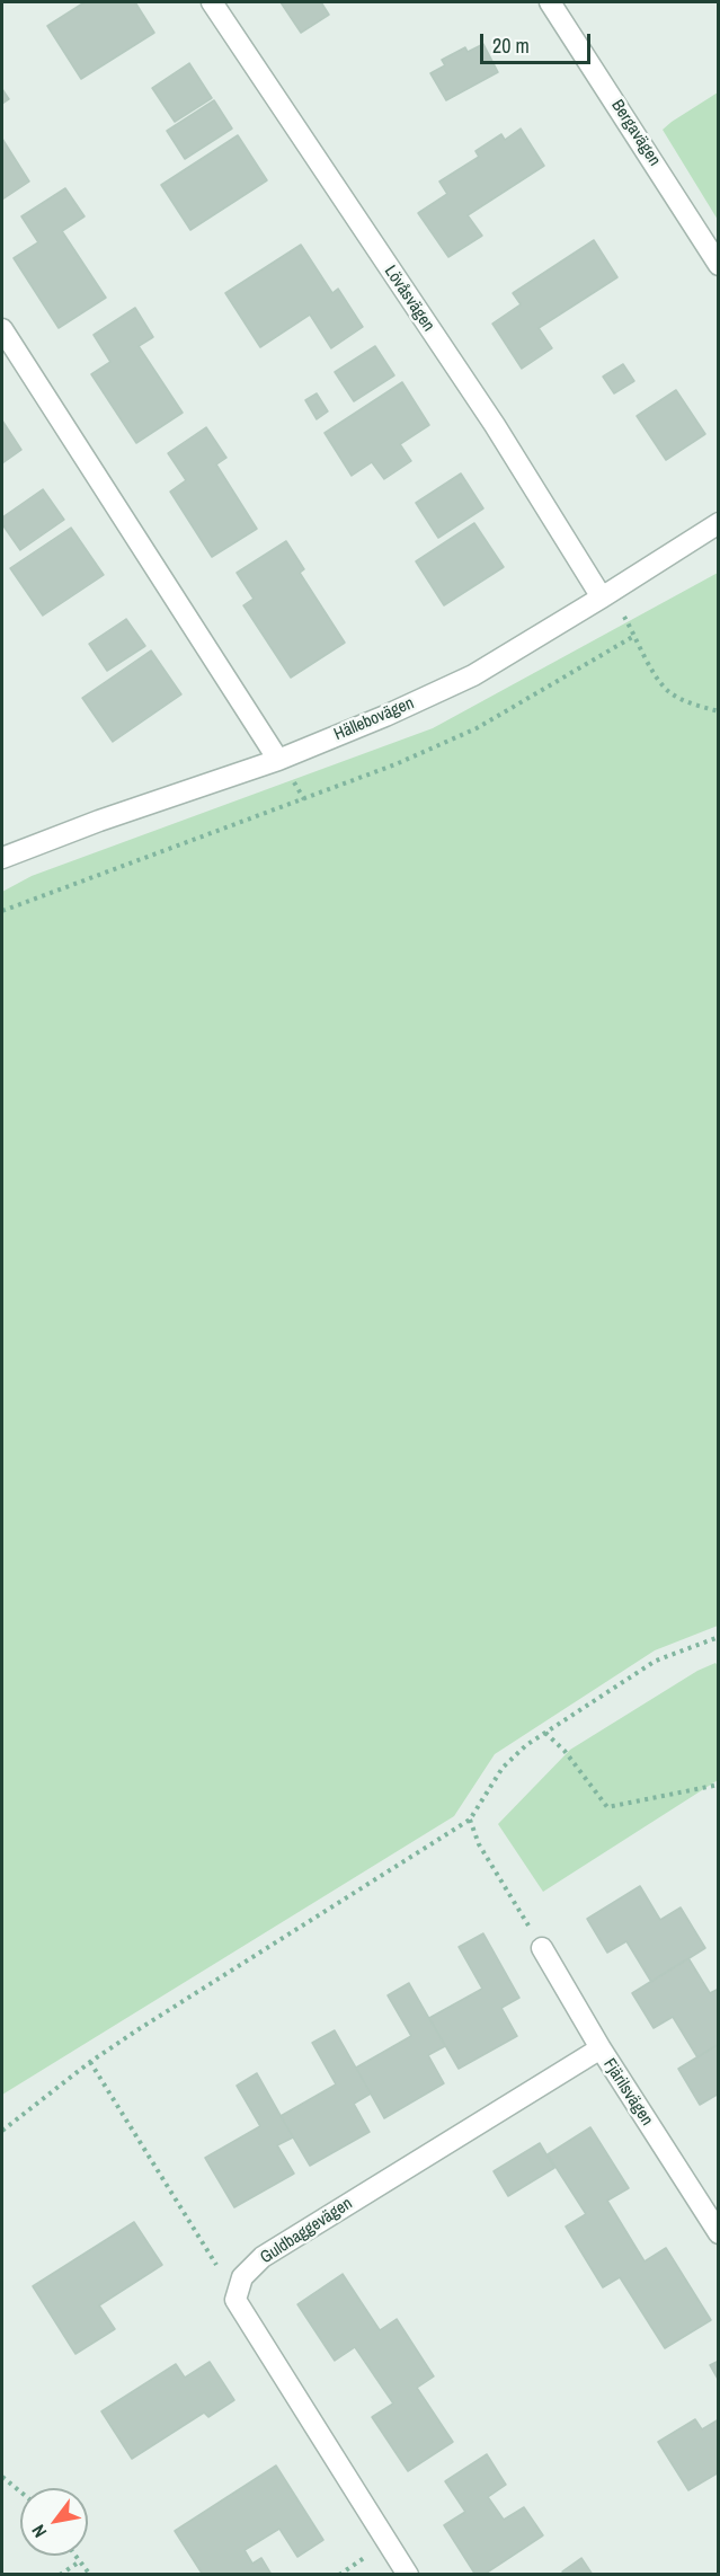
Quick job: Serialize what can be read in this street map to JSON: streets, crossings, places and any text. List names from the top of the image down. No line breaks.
{"streets":{"street":["Bergavägen","Lövåsvägen","Hällebovägen","Fjärilsvägen","Guldbaggevägen"]},"crossings":[["Lövåsvägen","Hällebovägen"],["Fjärilsvägen","Guldbaggevägen"]],"scale_bar":"20 m","north":"bottom left"}
